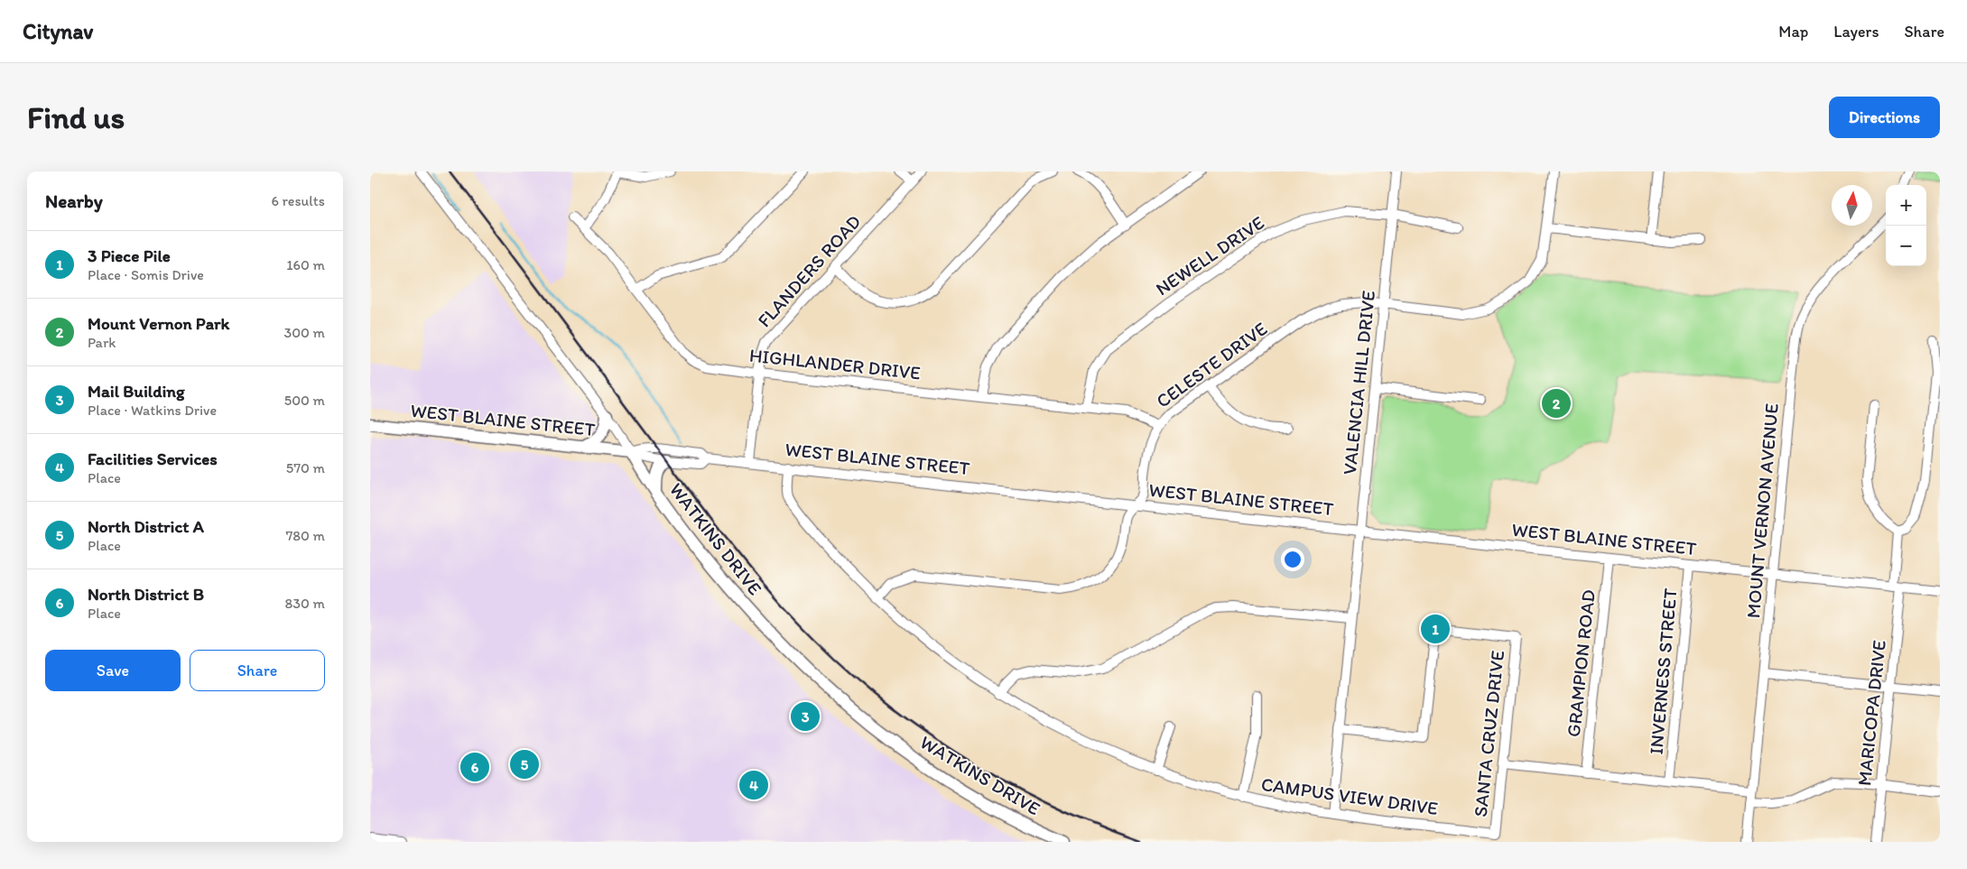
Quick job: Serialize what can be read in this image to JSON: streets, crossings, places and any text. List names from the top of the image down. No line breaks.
{"streets":{"main road":["WEST BLAINE STREET","WATKINS DRIVE"],"street":["NEWELL DRIVE","FLANDERS ROAD","HIGHLANDER DRIVE","CELESTE DRIVE","VALENCIA HILL DRIVE","MOUNT VERNON AVENUE","GRAMPION ROAD","INVERNESS STREET","MARICOPA DRIVE","SANTA CRUZ DRIVE","CAMPUS VIEW DRIVE"]},"crossings":[["NEWELL DRIVE","HIGHLANDER DRIVE"],["NEWELL DRIVE","VALENCIA HILL DRIVE"],["FLANDERS ROAD","HIGHLANDER DRIVE"],["FLANDERS ROAD","WEST BLAINE STREET"],["HIGHLANDER DRIVE","CELESTE DRIVE"],["CELESTE DRIVE","VALENCIA HILL DRIVE"],["CELESTE DRIVE","WEST BLAINE STREET"],["CELESTE DRIVE","CAMPUS VIEW DRIVE"],["VALENCIA HILL DRIVE","WEST BLAINE STREET"],["VALENCIA HILL DRIVE","SANTA CRUZ DRIVE"],["VALENCIA HILL DRIVE","CAMPUS VIEW DRIVE"],["WEST BLAINE STREET","MOUNT VERNON AVENUE"],["WEST BLAINE STREET","WATKINS DRIVE"],["WEST BLAINE STREET","GRAMPION ROAD"],["WEST BLAINE STREET","INVERNESS STREET"],["WEST BLAINE STREET","MARICOPA DRIVE"],["WEST BLAINE STREET","CAMPUS VIEW DRIVE"],["SANTA CRUZ DRIVE","CAMPUS VIEW DRIVE"]],"north":"top","page":{"header":"Citynav","nav":["Map","Layers","Share"],"buttons":["Directions",["Save","Share"]],"title":"Find us","heading":["Nearby","6 results"],"map_buttons":["+","−"],"list":[{"mark":"1","name":"3 Piece Pile","note":"Place · Somis Drive","value":"160 m"},{"mark":"2","name":"Mount Vernon Park","note":"Park","value":"300 m"},{"mark":"3","name":"Mail Building","note":"Place · Watkins Drive","value":"500 m"},{"mark":"4","name":"Facilities Services","note":"Place","value":"570 m"},{"mark":"5","name":"North District A","note":"Place","value":"780 m"},{"mark":"6","name":"North District B","note":"Place","value":"830 m"}],"pins":["2","1","3","5","6","4"]}}
